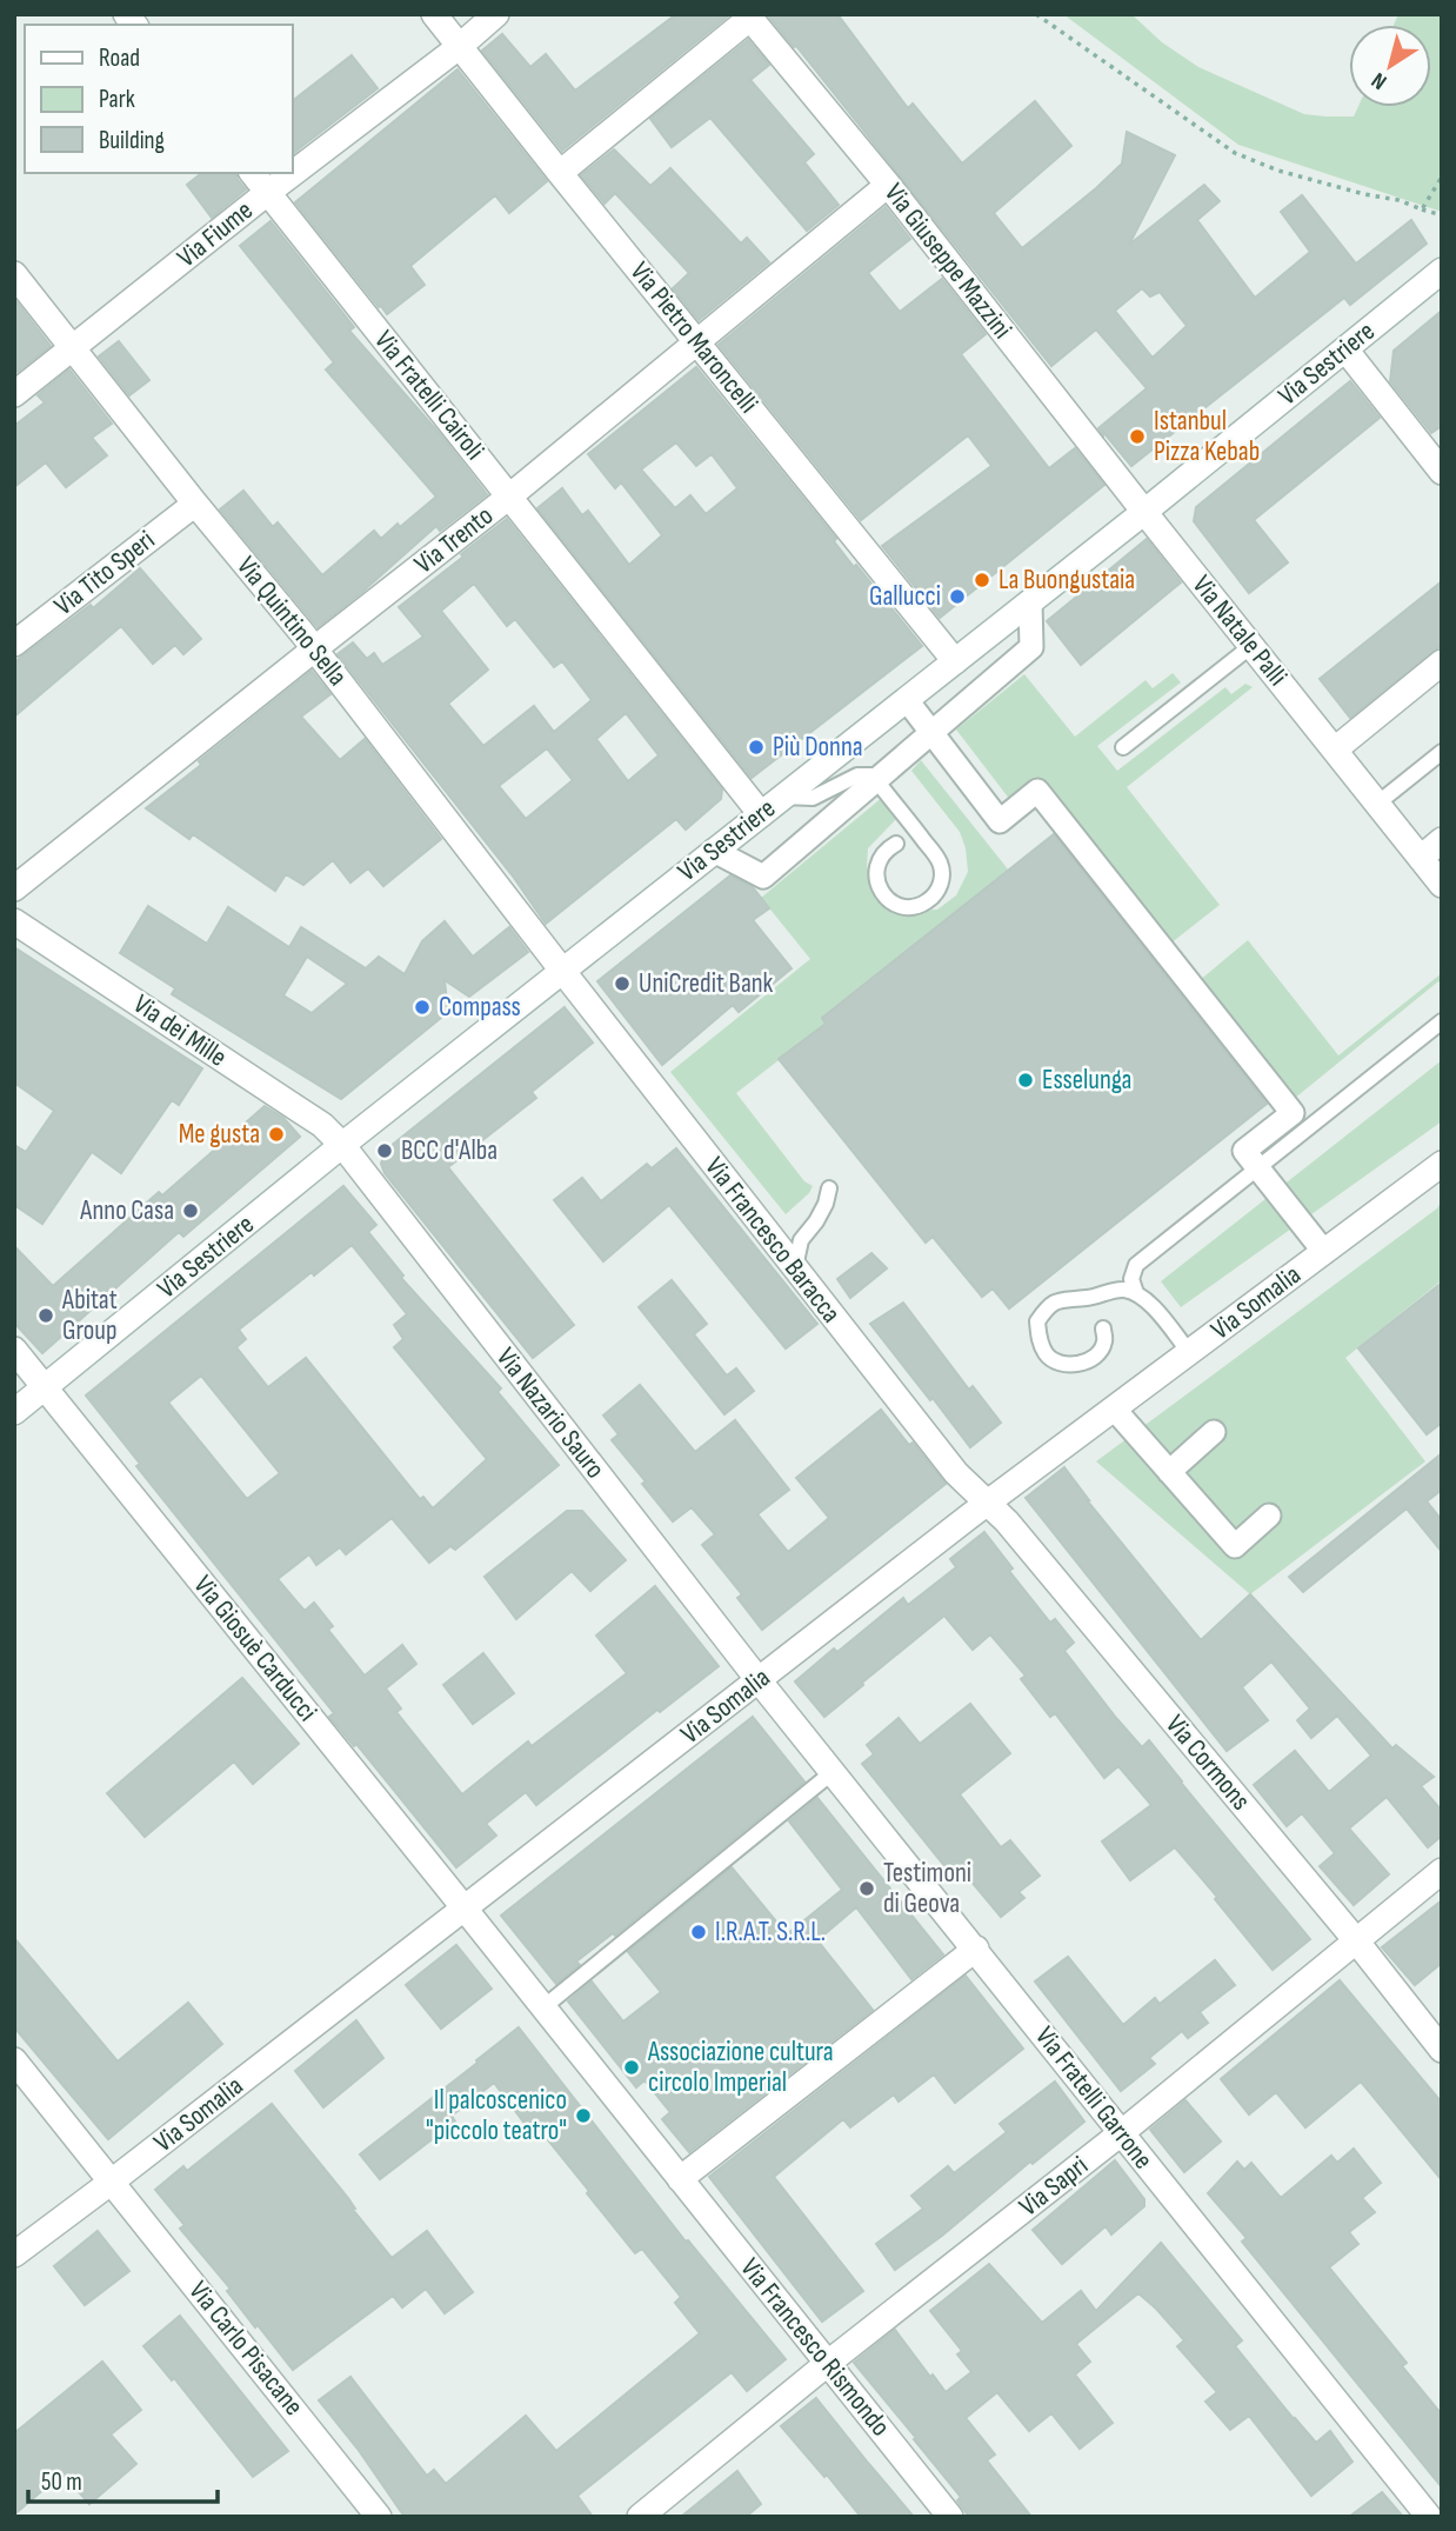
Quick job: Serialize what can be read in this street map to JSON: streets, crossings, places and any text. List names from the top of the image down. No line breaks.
{"streets":{"street":["Via Fiume","Via Giuseppe Mazzini","Via Pietro Maroncelli","Via Sestriere","Via Fratelli Cairoli","Via Trento","Via Tito Speri","Via Quintino Sella","Via Natale Palli","Via dei Mille","Via Francesco Baracca","Via Somalia","Via Nazario Sauro","Via Giosuè Carducci","Via Cormons","Via Fratelli Garrone","Via Sapri","Via Francesco Rismondo","Via Carlo Pisacane"]},"crossings":[["Via Fiume","Via Pietro Maroncelli"],["Via Fiume","Via Fratelli Cairoli"],["Via Fiume","Via Quintino Sella"],["Via Giuseppe Mazzini","Via Sestriere"],["Via Giuseppe Mazzini","Via Trento"],["Via Giuseppe Mazzini","Via Natale Palli"],["Via Pietro Maroncelli","Via Sestriere"],["Via Pietro Maroncelli","Via Trento"],["Via Sestriere","Via Fratelli Cairoli"],["Via Sestriere","Via Quintino Sella"],["Via Sestriere","Via Natale Palli"],["Via Sestriere","Via dei Mille"],["Via Sestriere","Via Francesco Baracca"],["Via Sestriere","Via Nazario Sauro"],["Via Sestriere","Via Giosuè Carducci"],["Via Fratelli Cairoli","Via Trento"],["Via Trento","Via Quintino Sella"],["Via Tito Speri","Via Quintino Sella"],["Via Quintino Sella","Via Francesco Baracca"],["Via dei Mille","Via Nazario Sauro"],["Via Francesco Baracca","Via Somalia"],["Via Francesco Baracca","Via Cormons"],["Via Somalia","Via Nazario Sauro"],["Via Somalia","Via Giosuè Carducci"],["Via Somalia","Via Cormons"],["Via Somalia","Via Fratelli Garrone"],["Via Somalia","Via Francesco Rismondo"],["Via Somalia","Via Carlo Pisacane"],["Via Nazario Sauro","Via Fratelli Garrone"],["Via Giosuè Carducci","Via Francesco Rismondo"],["Via Cormons","Via Sapri"],["Via Fratelli Garrone","Via Sapri"],["Via Sapri","Via Francesco Rismondo"]],"places":["Istanbul Pizza Kebab","La Buongustaia","Gallucci","Più Donna","UniCredit Bank","Compass","Esselunga","Me gusta","BCC d'Alba","Anno Casa","Abitat Group","Testimoni di Geova","I.R.A.T. S.R.L.","Associazione cultura circolo Imperial","Il palcoscenico \"piccolo teatro\""],"legend":["Road","Park","Building"],"scale_bar":"50 m","north":"bottom left"}
